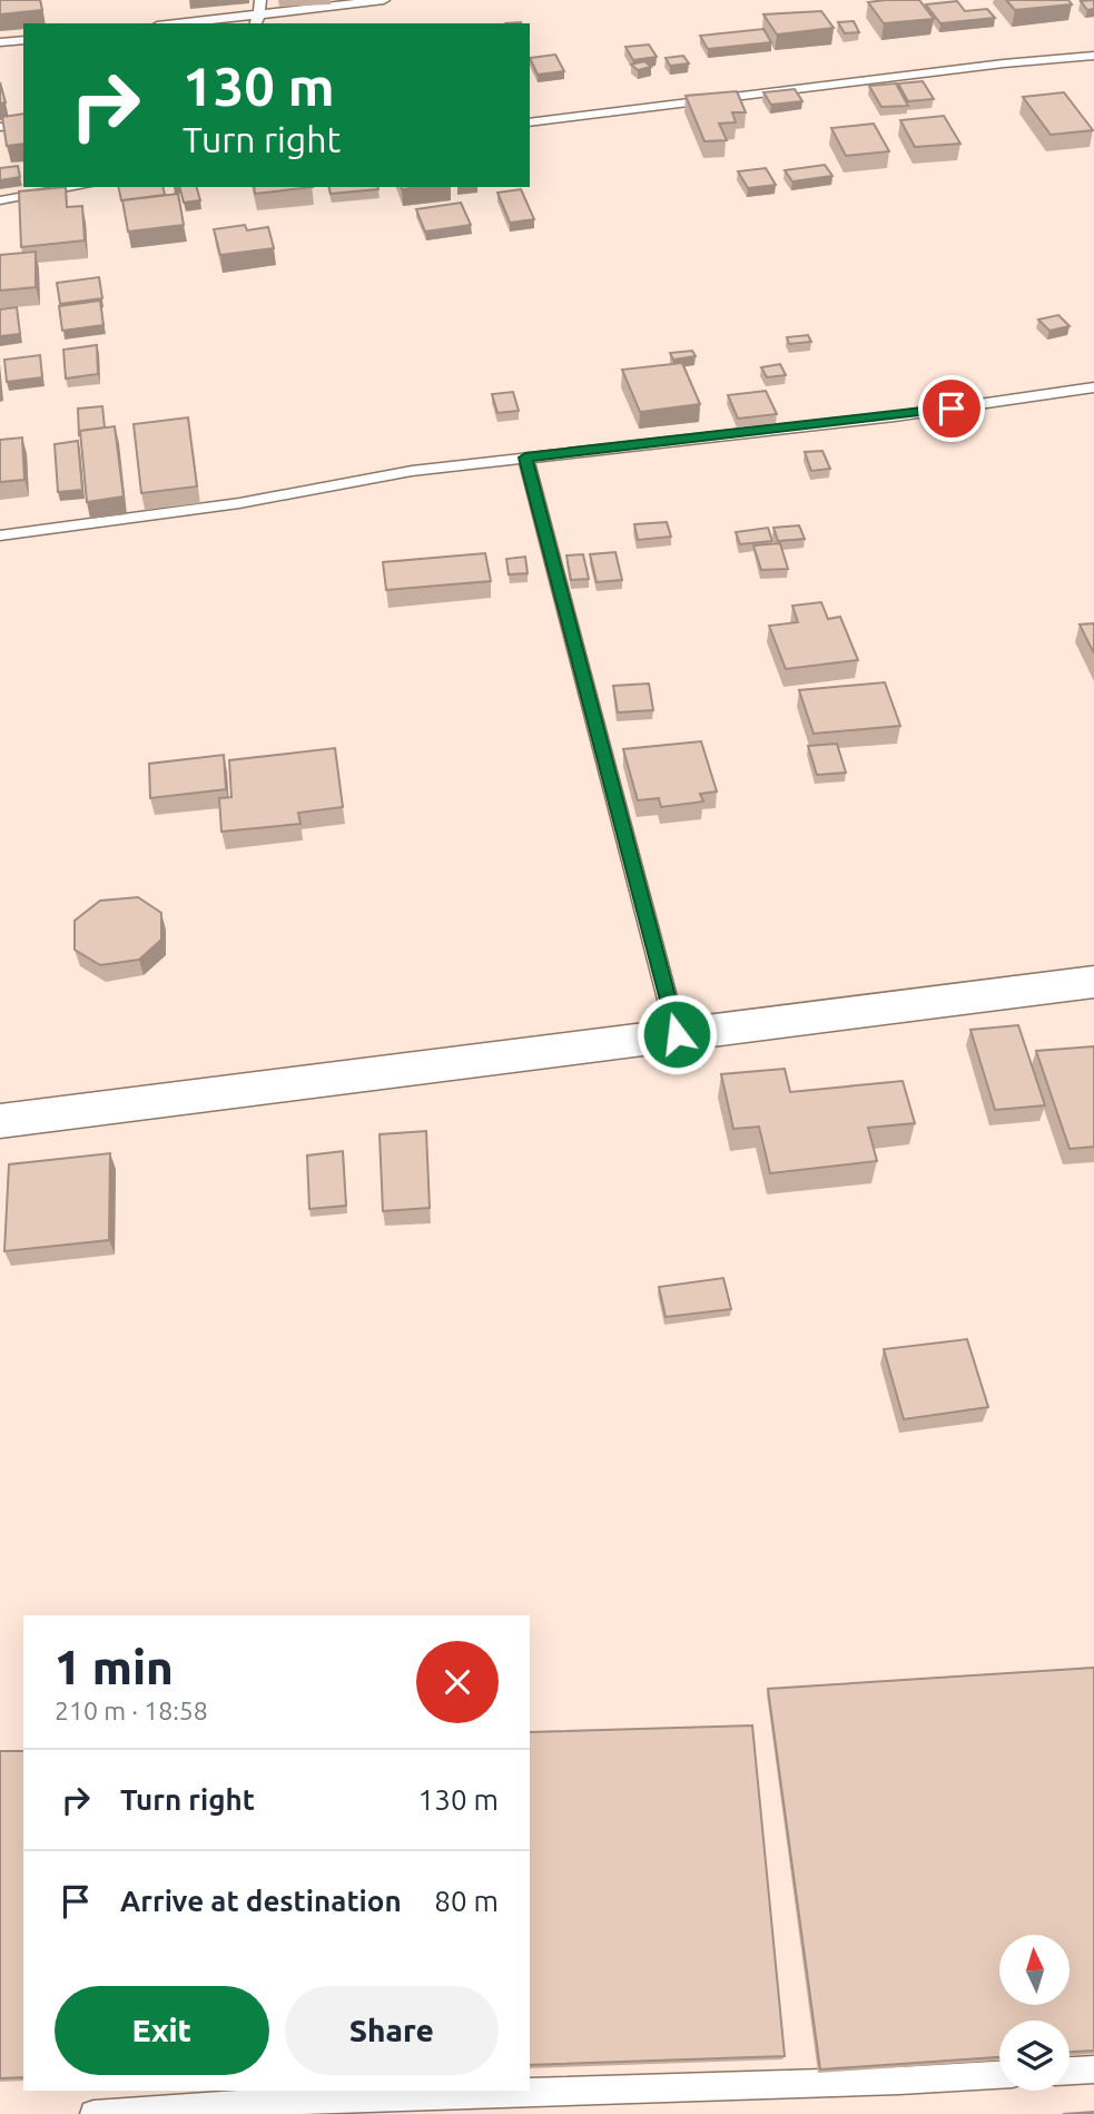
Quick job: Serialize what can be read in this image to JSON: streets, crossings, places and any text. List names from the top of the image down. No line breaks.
{"north":"top","page":{"turn":["130 m","Turn right"],"heading":["1 min","210 m · 18:58"],"list":[{"name":"Turn right","value":"130 m"},{"name":"Arrive at destination","value":"80 m"}],"buttons":["Exit","Share"]}}
